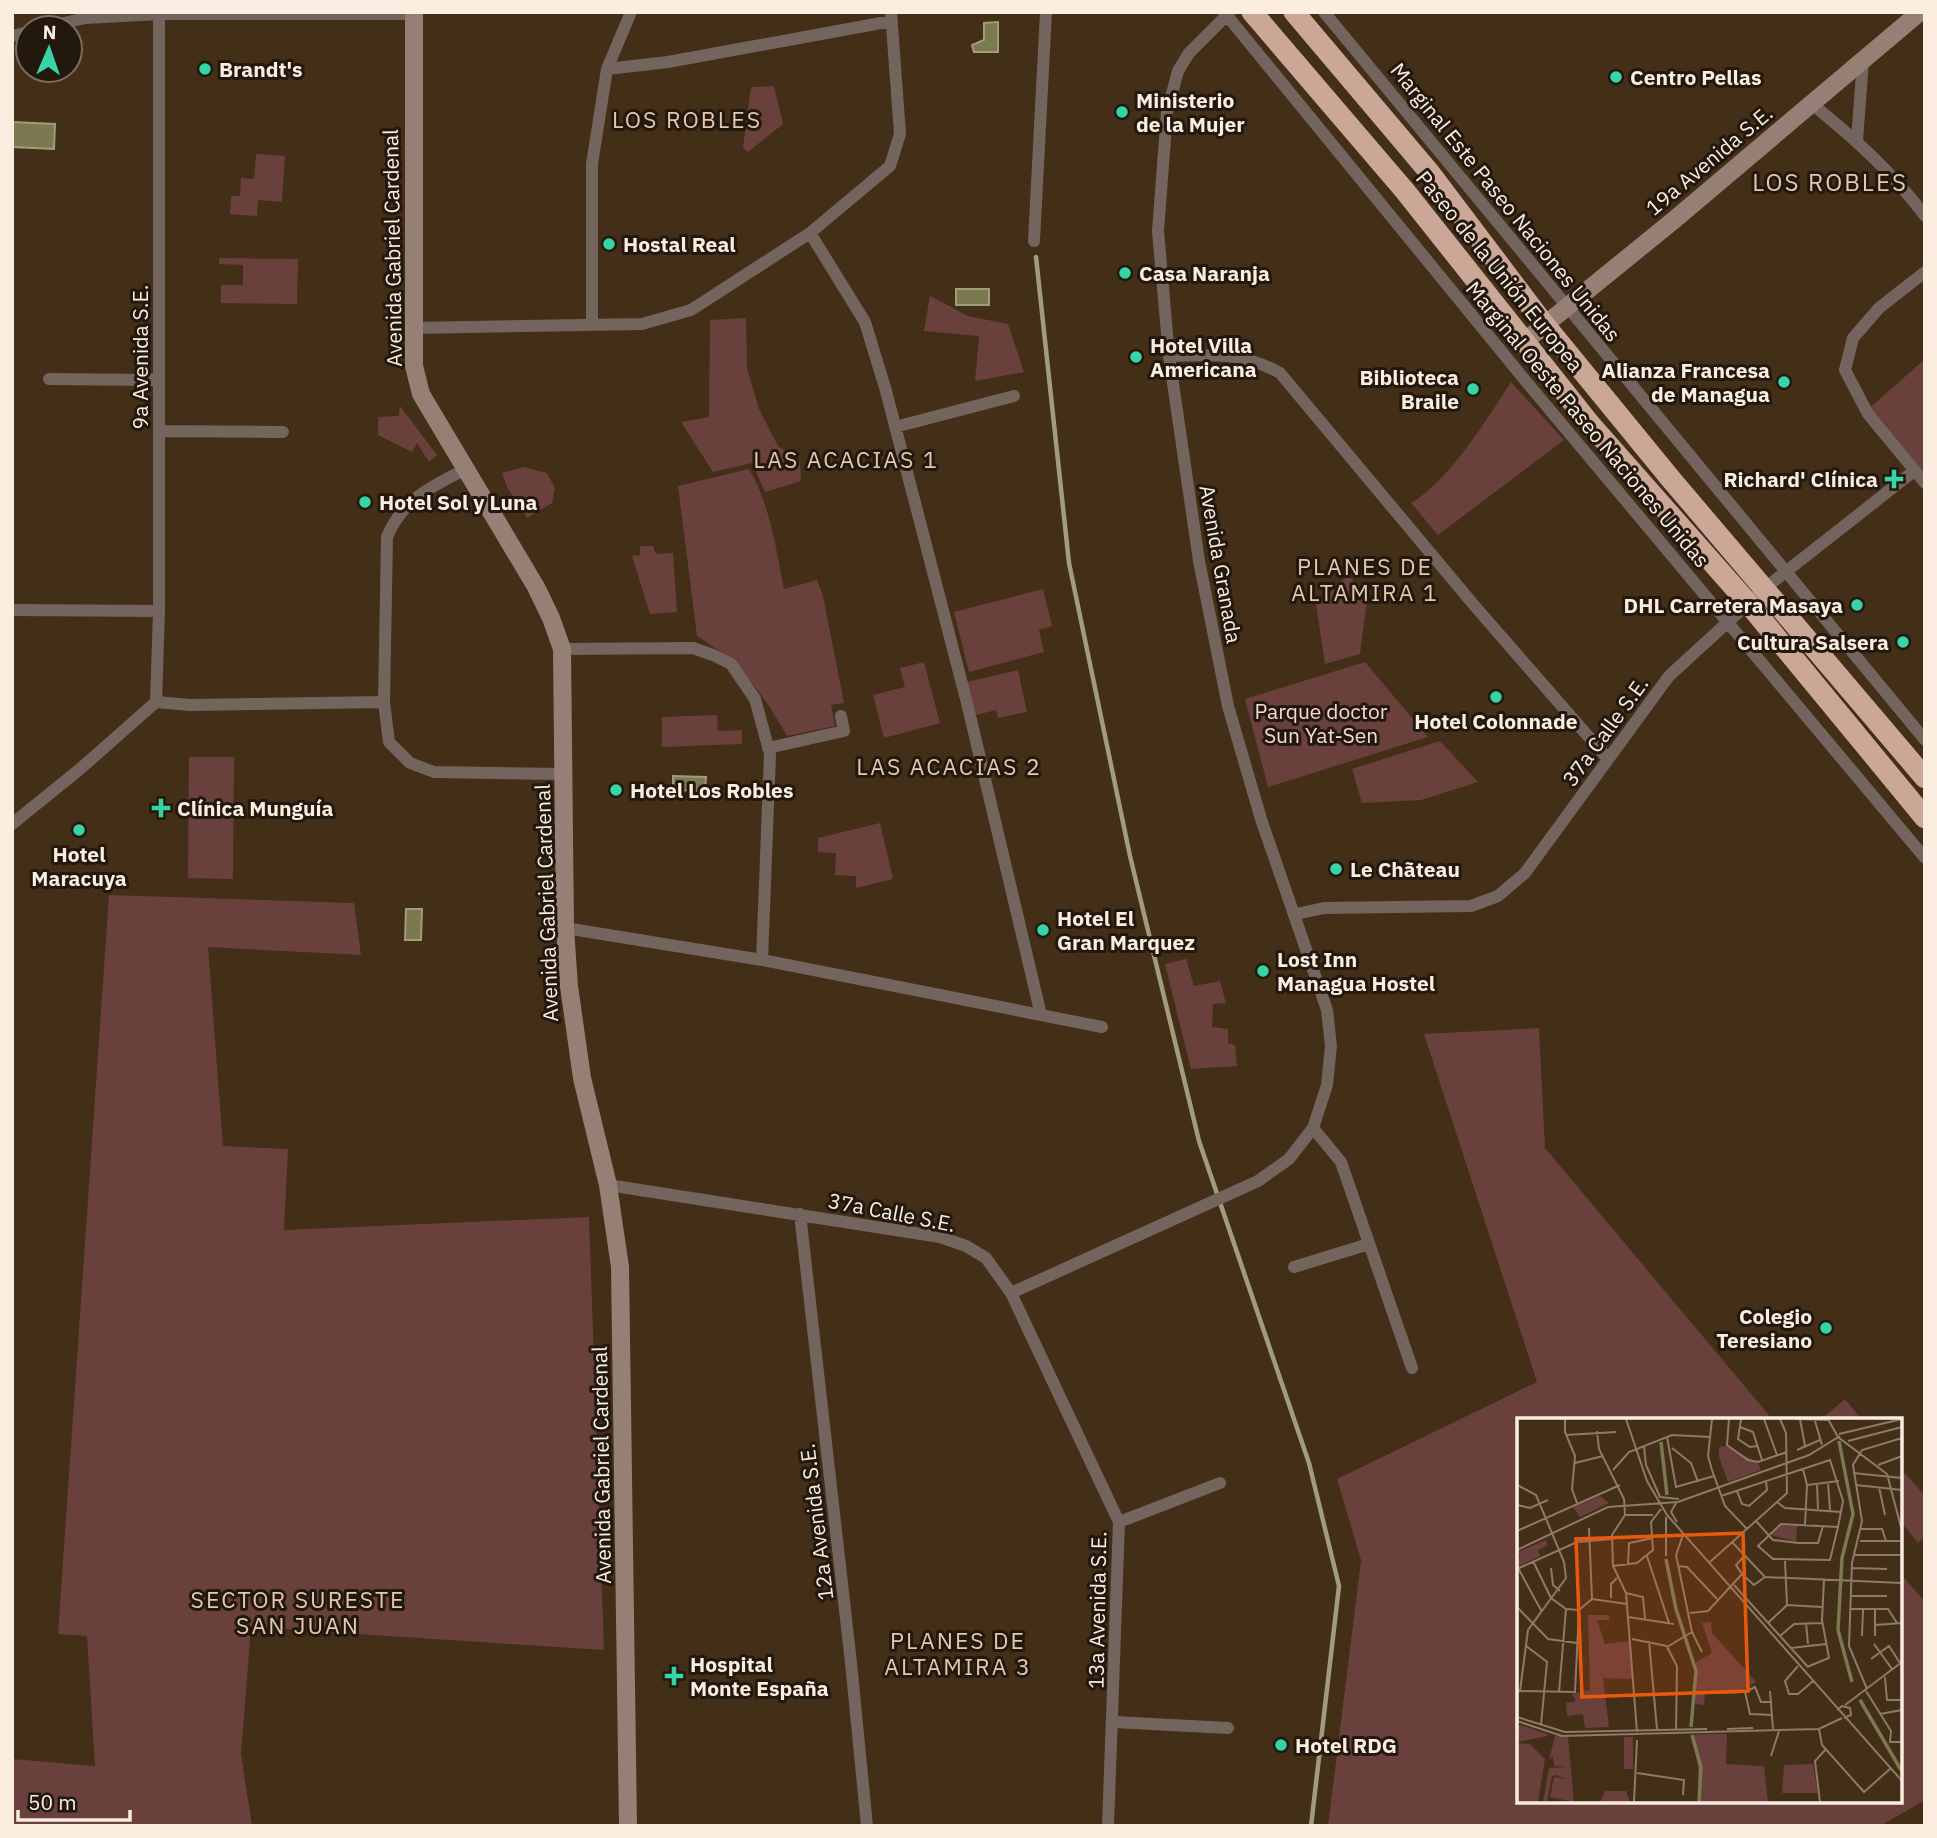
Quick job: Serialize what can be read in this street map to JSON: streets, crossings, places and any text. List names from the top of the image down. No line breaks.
{"streets":{"highway":["Paseo de la Unión Europea"],"street":["19a Avenida S.E.","Marginal Este Paseo Naciones Unidas","Avenida Gabriel Cardenal","9a Avenida S.E.","Marginal Oeste Paseo Naciones Unidas","Avenida Granada","37a Calle S.E.","12a Avenida S.E.","13a Avenida S.E."]},"crossings":[["19a Avenida S.E.","Marginal Este Paseo Naciones Unidas"],["19a Avenida S.E.","Paseo de la Unión Europea"],["Marginal Este Paseo Naciones Unidas","37a Calle S.E."],["Avenida Gabriel Cardenal","37a Calle S.E."],["Paseo de la Unión Europea","37a Calle S.E."],["Marginal Oeste Paseo Naciones Unidas","Avenida Granada"],["Marginal Oeste Paseo Naciones Unidas","37a Calle S.E."],["Avenida Granada","37a Calle S.E."],["37a Calle S.E.","12a Avenida S.E."],["37a Calle S.E.","13a Avenida S.E."]],"districts":["LOS ROBLES","LOS ROBLES","LAS ACACIAS 1","PLANES DE ALTAMIRA 1","LAS ACACIAS 2","SECTOR SURESTE SAN JUAN","PLANES DE ALTAMIRA 3"],"parks":["Parque doctor Sun Yat-Sen"],"places":{"other":["Brandt's","Centro Pellas","Ministerio de la Mujer","Hostal Real","Casa Naranja","Hotel Villa Americana","Alianza Francesa de Managua","Biblioteca Braile","Hotel Sol y Luna","DHL Carretera Masaya","Cultura Salsera","Hotel Colonnade","Hotel Los Robles","Hotel Maracuya","Le Chãteau","Hotel El Gran Marquez","Lost Inn Managua Hostel","Colegio Teresiano","Hotel RDG"],"health":["Richard' Clínica","Clínica Munguía","Hospital Monte España"]},"scale_bar":"50 m","north":"top"}
